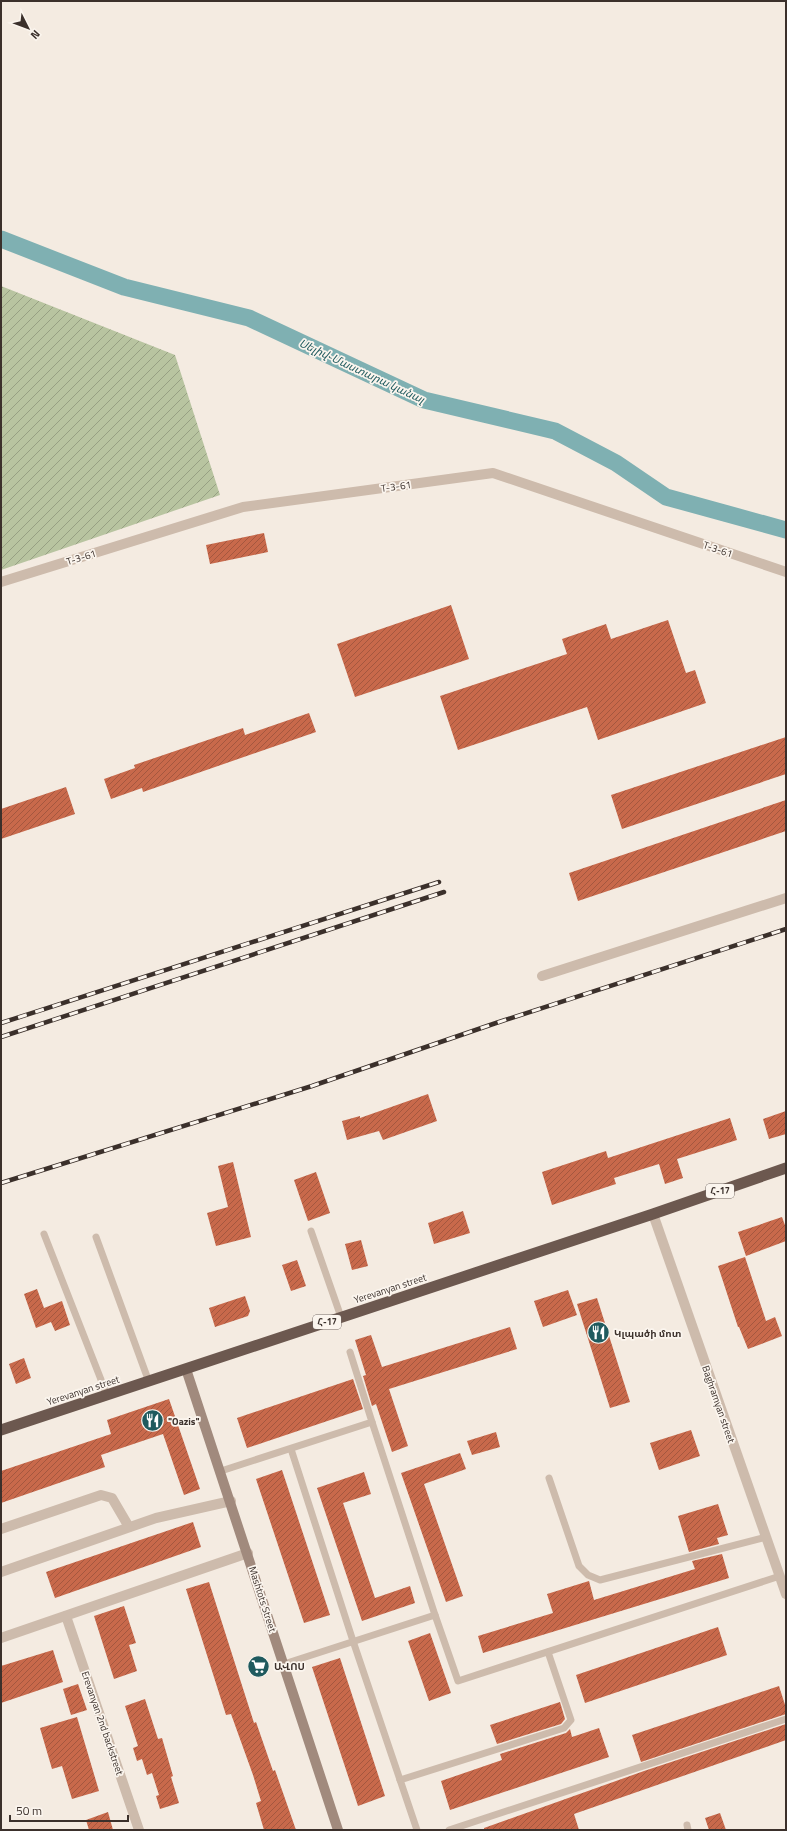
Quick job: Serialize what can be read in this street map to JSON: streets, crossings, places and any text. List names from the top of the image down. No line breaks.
{"streets":{"highway":["Հ-17","Yerevanyan street"],"main road":["Mashtots Street"],"street":["T-3-61","Baghramyan street","Erevanyan 2nd backstreet"]},"crossings":[["Yerevanyan street","Baghramyan street"],["Yerevanyan street","Mashtots Street"]],"water":["Սելիվ֊Մաստարա կանալ"],"places":{"restaurant":["Կլպածի մոտ","\"Oazis\""],"supermarket":["ԱՎՈՍ"]},"scale_bar":"50 m","north":"bottom right"}
